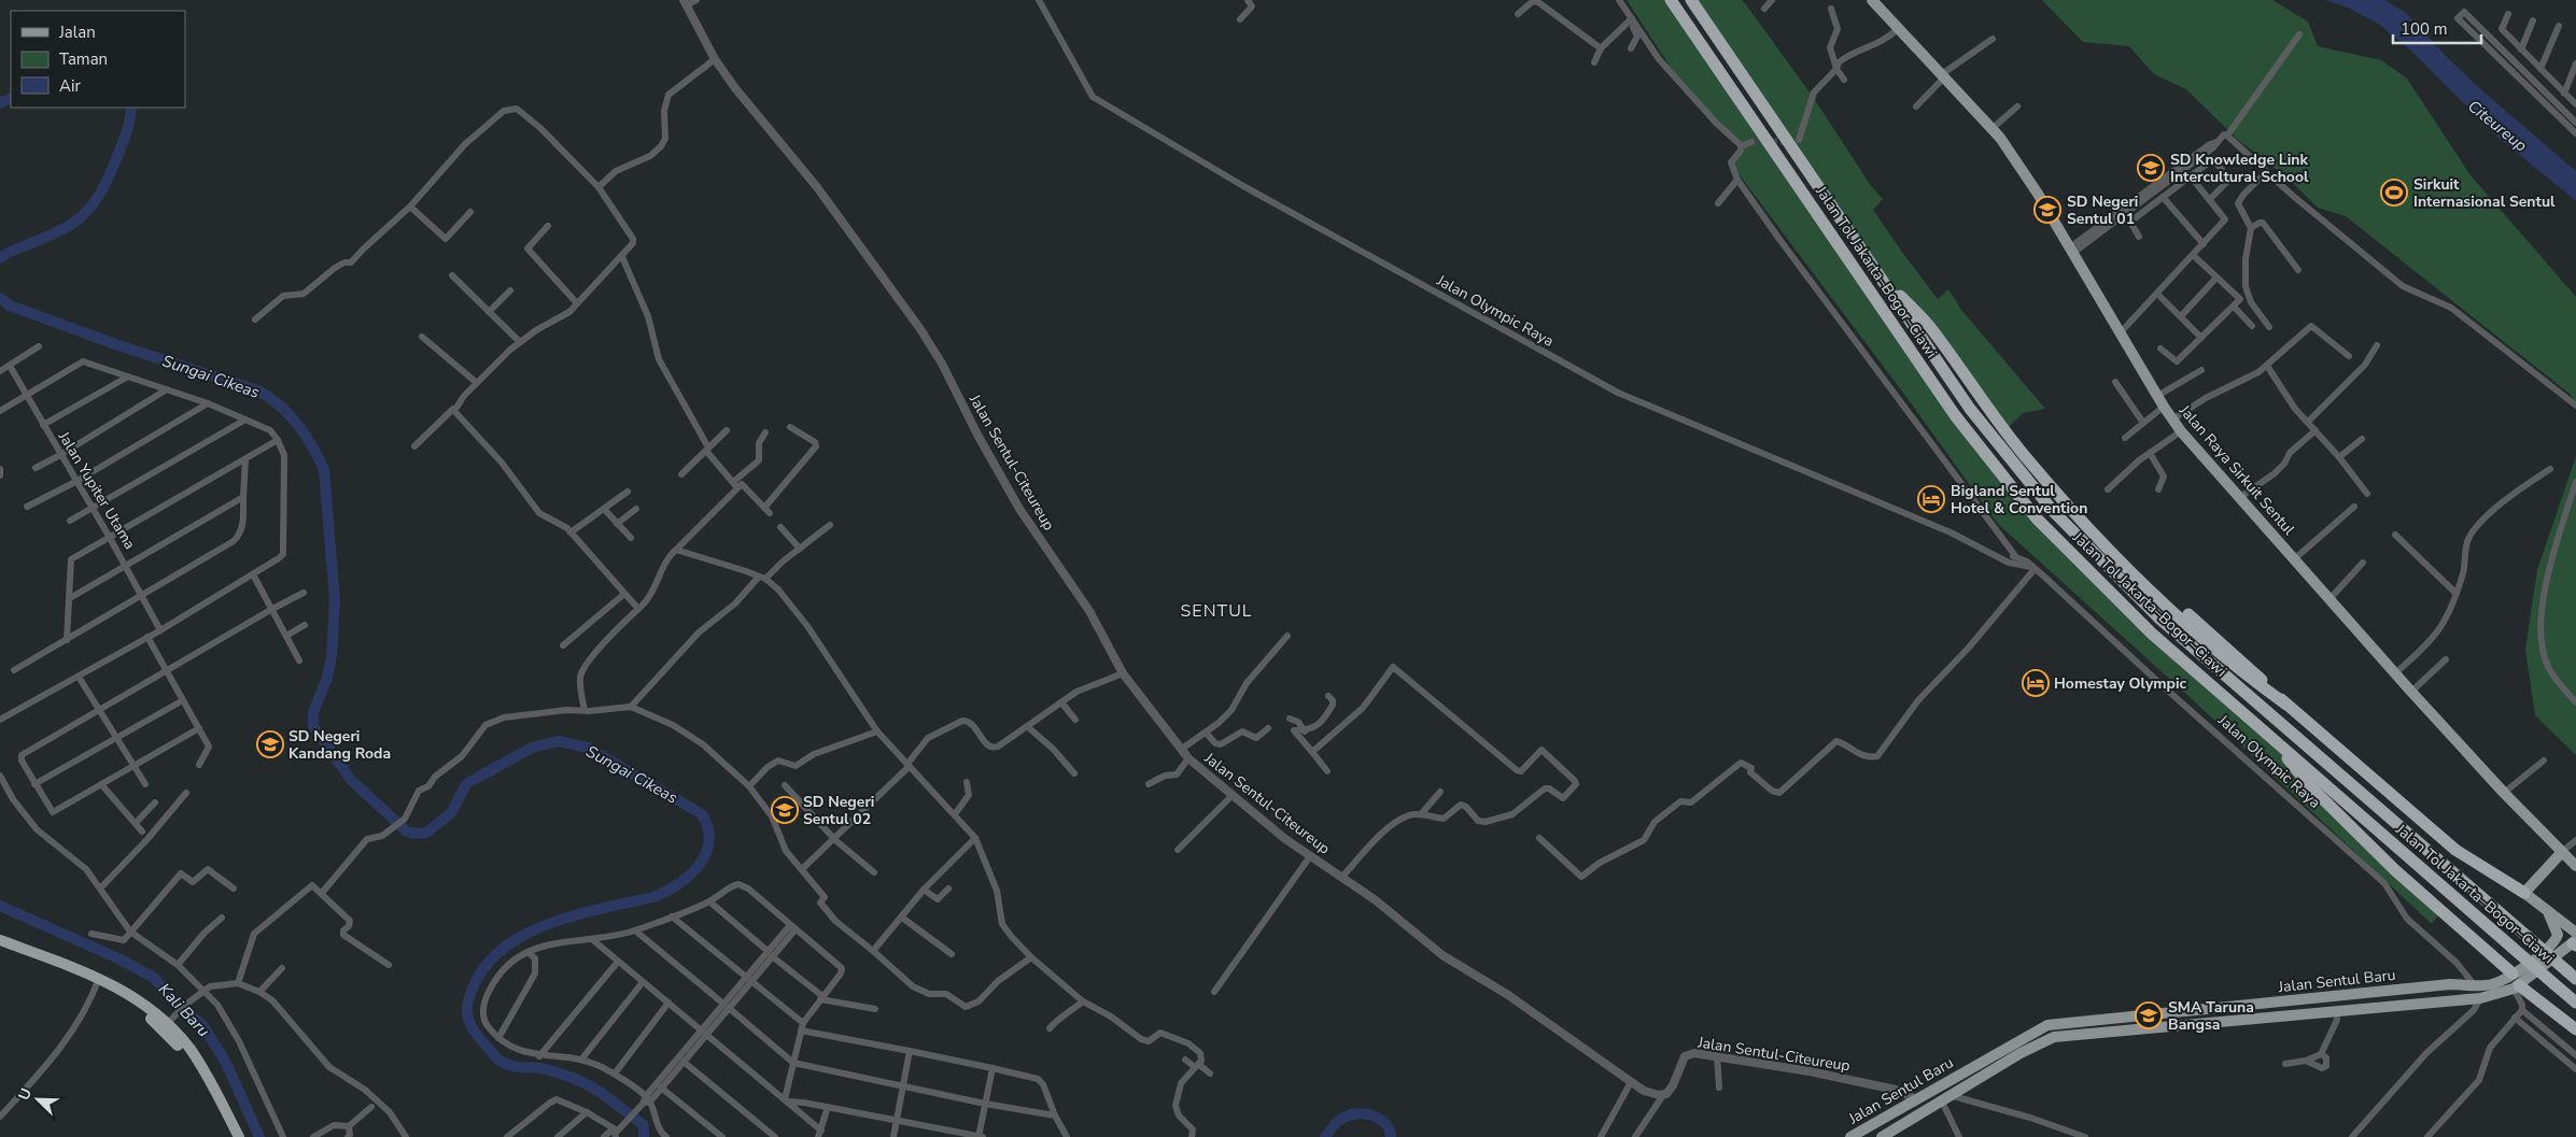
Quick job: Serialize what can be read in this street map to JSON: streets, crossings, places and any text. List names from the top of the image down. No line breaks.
{"streets":{"highway":["Jalan Tol Jakarta–Bogor–Ciawi"],"main road":["Jalan Raya Sirkuit Sentul","Jalan Sentul Baru"],"street":["Jalan Olympic Raya","Jalan Sentul-Citeureup","Jalan Yupiter Utama"]},"crossings":[["Jalan Olympic Raya","Jalan Sentul Baru"],["Jalan Sentul-Citeureup","Jalan Sentul Baru"]],"districts":["SENTUL"],"water":["Citeureup","Sungai Cikeas","Kali Baru"],"places":{"school or university":["SD Knowledge Link Intercultural School","SD Negeri Sentul 01","SD Negeri Kandang Roda","SD Negeri Sentul 02","SMA Taruna Bangsa"],"sports":["Sirkuit Internasional Sentul"],"hotel":["Bigland Sentul Hotel & Convention","Homestay Olympic"]},"legend":["Jalan","Taman","Air"],"scale_bar":"100 m","north":"top left"}
